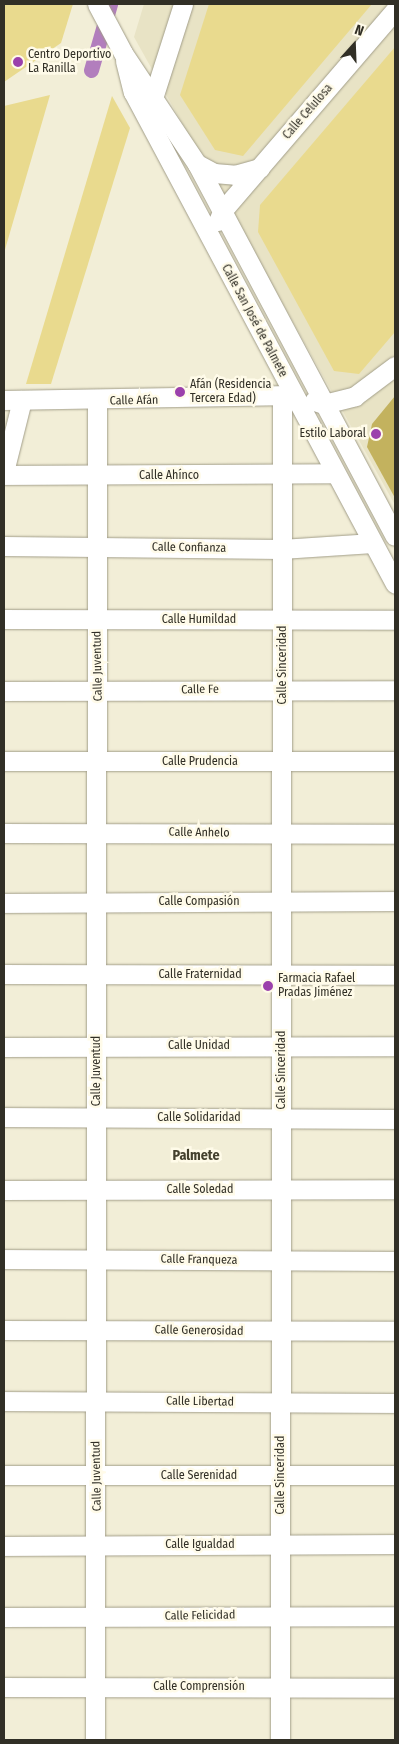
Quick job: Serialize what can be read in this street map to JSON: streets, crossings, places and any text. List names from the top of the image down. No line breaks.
{"streets":{"street":["Calle Celulosa","Calle San José de Palmete","Calle Afán","Calle Ahínco","Calle Confianza","Calle Humildad","Calle Sinceridad","Calle Juventud","Calle Fe","Calle Prudencia","Calle Anhelo","Calle Compasión","Calle Fraternidad","Calle Unidad","Calle Solidaridad","Calle Soledad","Calle Franqueza","Calle Generosidad","Calle Libertad","Calle Serenidad","Calle Igualdad","Calle Felicidad","Calle Comprensión"]},"crossings":[["Calle Celulosa","Calle San José de Palmete"],["Calle San José de Palmete","Calle Afán"],["Calle San José de Palmete","Calle Ahínco"],["Calle San José de Palmete","Calle Confianza"],["Calle San José de Palmete","Calle Sinceridad"],["Calle Afán","Calle Sinceridad"],["Calle Afán","Calle Juventud"],["Calle Ahínco","Calle Sinceridad"],["Calle Ahínco","Calle Juventud"],["Calle Confianza","Calle Sinceridad"],["Calle Confianza","Calle Juventud"],["Calle Humildad","Calle Sinceridad"],["Calle Humildad","Calle Juventud"],["Calle Sinceridad","Calle Fe"],["Calle Sinceridad","Calle Prudencia"],["Calle Sinceridad","Calle Anhelo"],["Calle Sinceridad","Calle Compasión"],["Calle Sinceridad","Calle Fraternidad"],["Calle Sinceridad","Calle Unidad"],["Calle Sinceridad","Calle Solidaridad"],["Calle Sinceridad","Calle Soledad"],["Calle Sinceridad","Calle Franqueza"],["Calle Sinceridad","Calle Generosidad"],["Calle Sinceridad","Calle Libertad"],["Calle Sinceridad","Calle Serenidad"],["Calle Sinceridad","Calle Igualdad"],["Calle Sinceridad","Calle Felicidad"],["Calle Sinceridad","Calle Comprensión"],["Calle Juventud","Calle Fe"],["Calle Juventud","Calle Prudencia"],["Calle Juventud","Calle Anhelo"],["Calle Juventud","Calle Compasión"],["Calle Juventud","Calle Fraternidad"],["Calle Juventud","Calle Unidad"],["Calle Juventud","Calle Solidaridad"],["Calle Juventud","Calle Soledad"],["Calle Juventud","Calle Franqueza"],["Calle Juventud","Calle Generosidad"],["Calle Juventud","Calle Libertad"],["Calle Juventud","Calle Serenidad"],["Calle Juventud","Calle Igualdad"],["Calle Juventud","Calle Felicidad"],["Calle Juventud","Calle Comprensión"]],"districts":["Palmete"],"places":["Centro Deportivo La Ranilla","Afán (Residencia Tercera Edad)","Estilo Laboral","Farmacia Rafael Pradas Jiménez"],"north":"top"}
